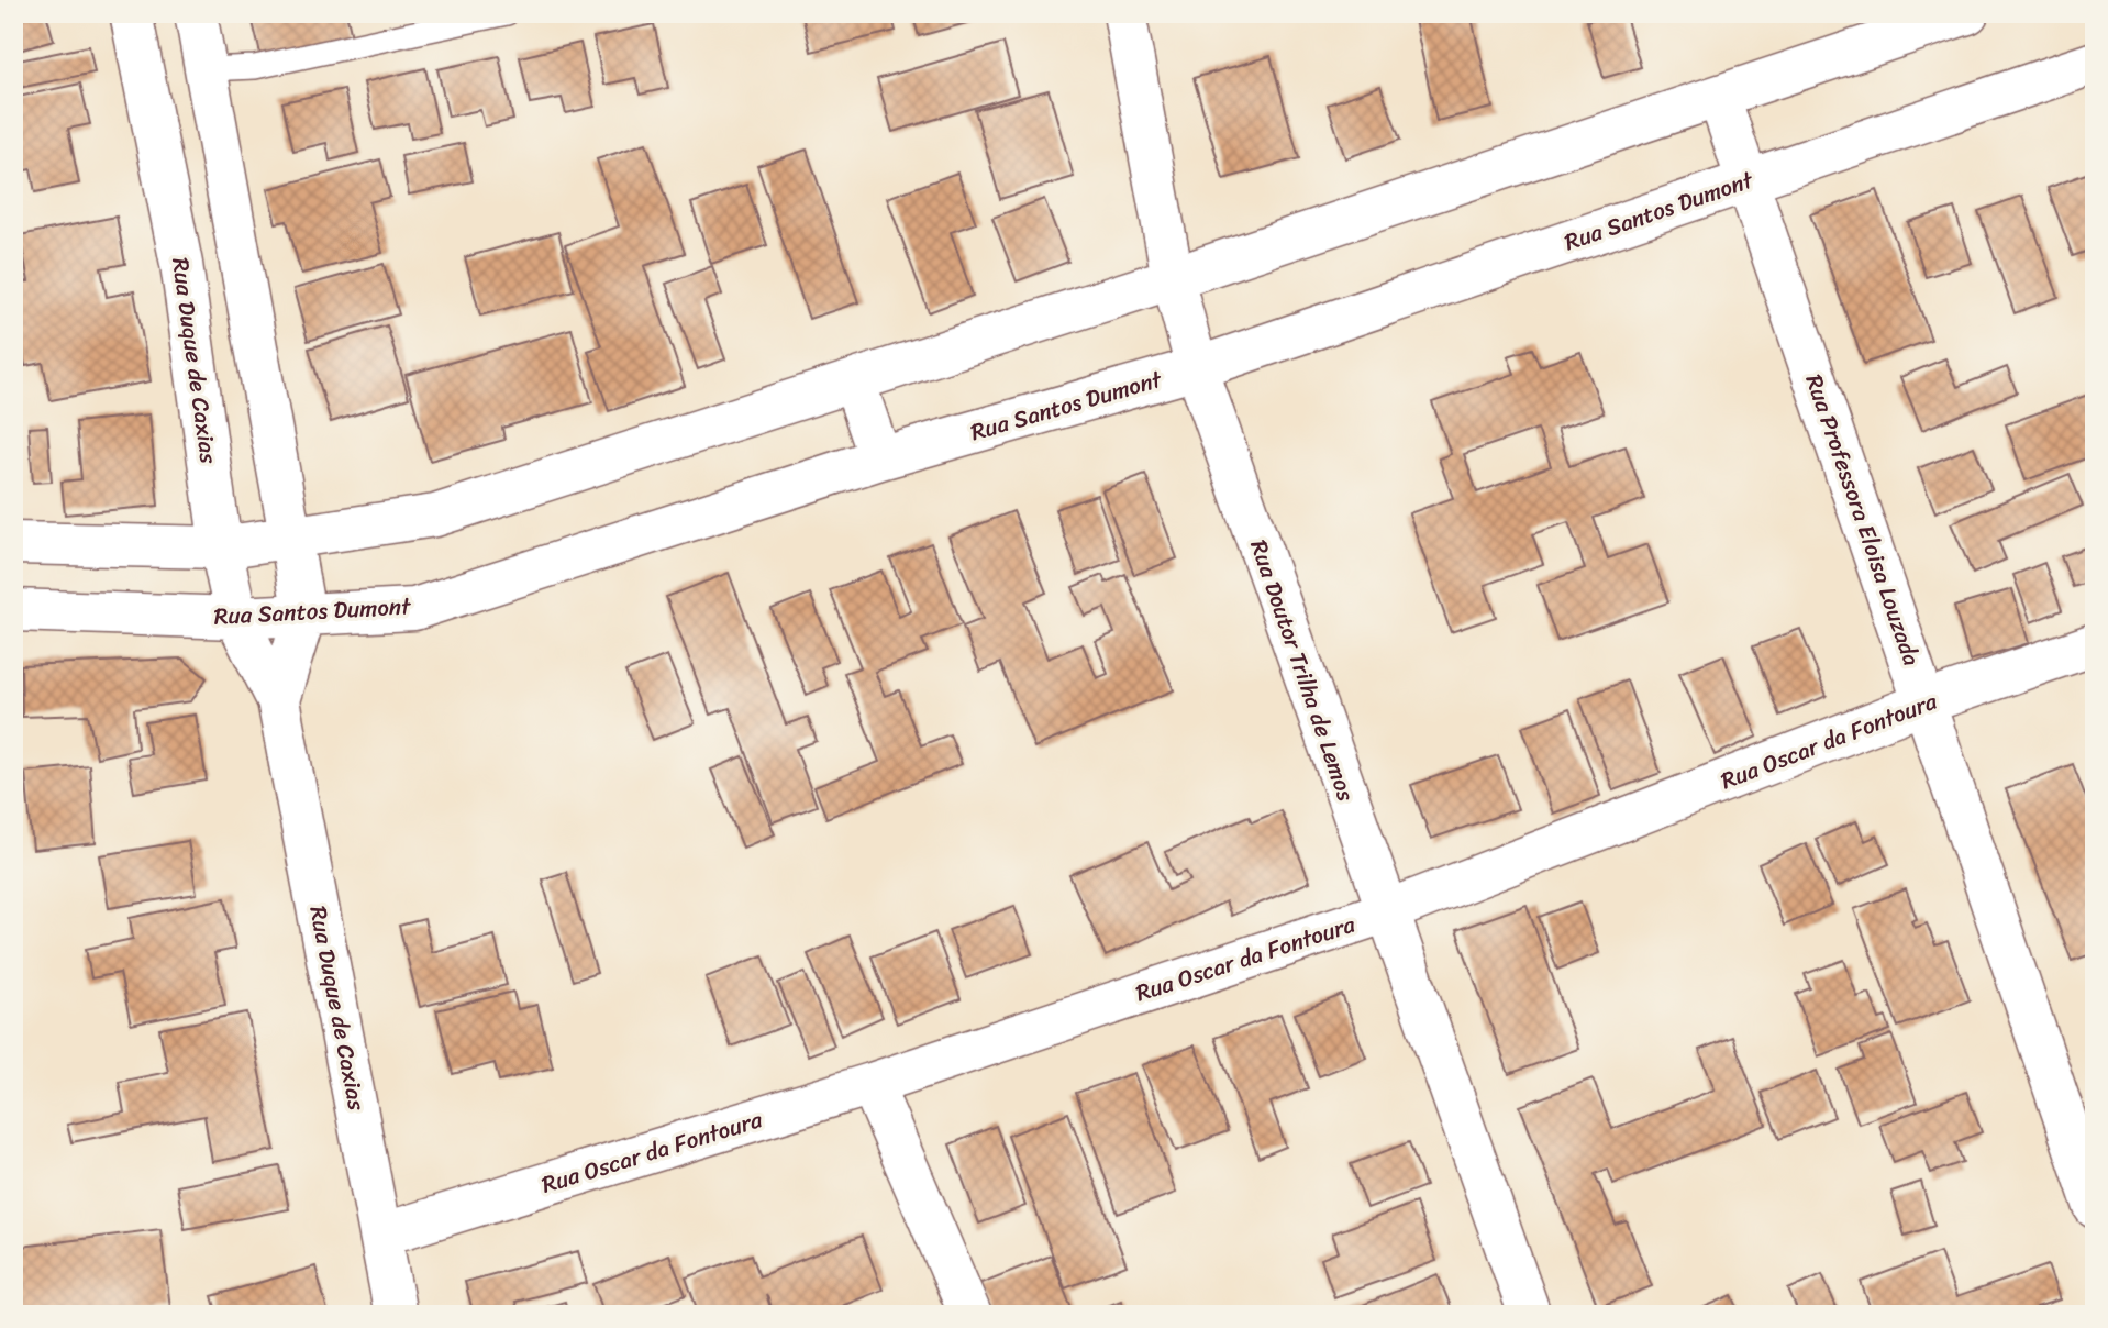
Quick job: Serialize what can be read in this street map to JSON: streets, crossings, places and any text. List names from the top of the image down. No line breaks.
{"streets":{"street":["Rua Santos Dumont","Rua Duque de Caxias","Rua Professora Eloisa Louzada","Rua Doutor Trilha de Lemos","Rua Oscar da Fontoura"]},"crossings":[["Rua Santos Dumont","Rua Duque de Caxias"],["Rua Santos Dumont","Rua Professora Eloisa Louzada"],["Rua Santos Dumont","Rua Doutor Trilha de Lemos"],["Rua Duque de Caxias","Rua Oscar da Fontoura"],["Rua Professora Eloisa Louzada","Rua Oscar da Fontoura"],["Rua Doutor Trilha de Lemos","Rua Oscar da Fontoura"]]}
